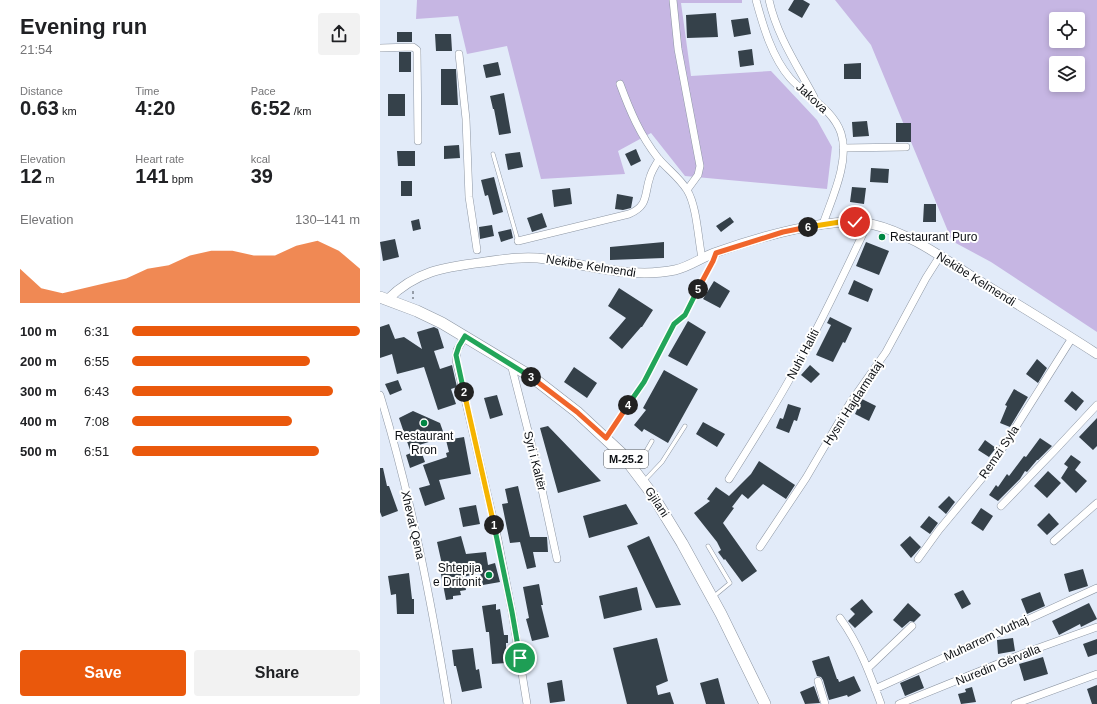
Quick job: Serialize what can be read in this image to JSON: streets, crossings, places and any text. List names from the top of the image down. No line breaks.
{"streets":{"main road":["M-25.2","Gjilani"],"street":["Jakova","Nekibe Kelmendi","Nuhi Haliti","Hysni Hajdarmataj","Remzi Syla","Syri i Kaltër","Xhevat Qena","Muharrem Vuthaj","Nuredin Gërvalla"]},"crossings":[["Jakova","Nekibe Kelmendi"],["Nekibe Kelmendi","Nuhi Haliti"],["Nekibe Kelmendi","Hysni Hajdarmataj"],["Nekibe Kelmendi","Remzi Syla"],["Nekibe Kelmendi","Gjilani"],["Syri i Kaltër","Gjilani"]],"places":["Restaurant Puro","Restaurant Rron","Shtepija e Dritonit"],"page":{"heading":["Evening run","21:54"],"stats":[["Distance","0.63 km"],["Time","4:20"],["Pace","6:52 /km"],["Elevation","12 m"],["Heart rate","141 bpm"],["kcal","39"]],"chart":["Elevation","130–141 m"],"pins":["6","5","3","2","4","1"],"list":[{"name":"100 m","note":"6:31"},{"name":"200 m","note":"6:55"},{"name":"300 m","note":"6:43"},{"name":"400 m","note":"7:08"},{"name":"500 m","note":"6:51"}],"buttons":["Save","Share"]}}
